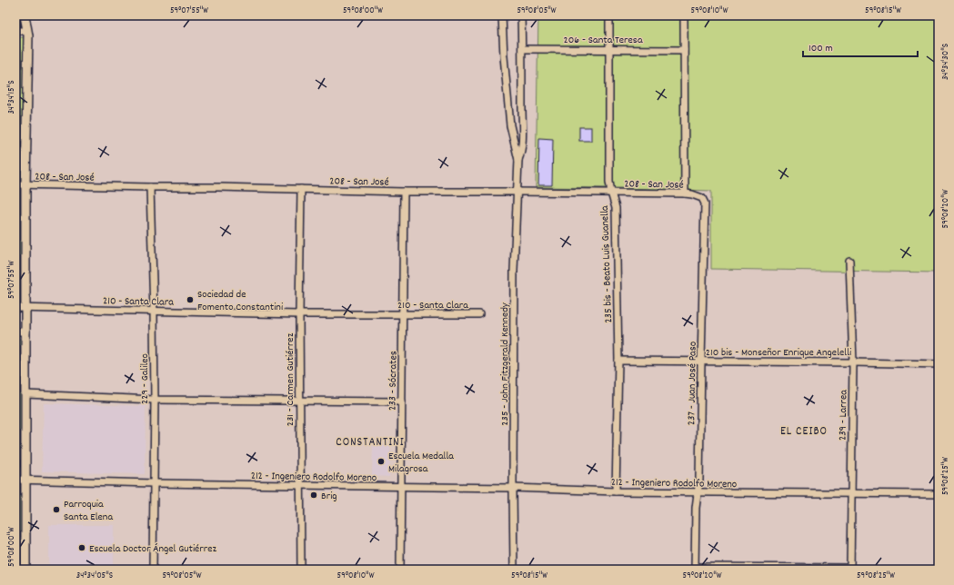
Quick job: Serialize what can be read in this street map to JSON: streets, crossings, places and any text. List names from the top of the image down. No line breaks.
{"streets":{"street":["206 - Santa Teresa","208 - San José","235 bis - Beato Luis Guanella","210 - Santa Clara","210 bis - Monseñor Enrique Angelelli","235 - John Fitzgerald Kennedy","229 - Galileo","231 - Carmen Gutiérrez","233 - Sócrates","237 - Juan José Paso","239 - Larrea","212 - Ingeniero Rodolfo Moreno"]},"crossings":[["206 - Santa Teresa","235 bis - Beato Luis Guanella"],["206 - Santa Teresa","235 - John Fitzgerald Kennedy"],["208 - San José","235 bis - Beato Luis Guanella"],["208 - San José","235 - John Fitzgerald Kennedy"],["208 - San José","229 - Galileo"],["208 - San José","231 - Carmen Gutiérrez"],["208 - San José","233 - Sócrates"],["208 - San José","237 - Juan José Paso"],["235 bis - Beato Luis Guanella","210 bis - Monseñor Enrique Angelelli"],["235 bis - Beato Luis Guanella","212 - Ingeniero Rodolfo Moreno"],["210 - Santa Clara","229 - Galileo"],["210 - Santa Clara","231 - Carmen Gutiérrez"],["210 - Santa Clara","233 - Sócrates"],["210 bis - Monseñor Enrique Angelelli","237 - Juan José Paso"],["210 bis - Monseñor Enrique Angelelli","239 - Larrea"],["235 - John Fitzgerald Kennedy","212 - Ingeniero Rodolfo Moreno"],["229 - Galileo","212 - Ingeniero Rodolfo Moreno"],["231 - Carmen Gutiérrez","212 - Ingeniero Rodolfo Moreno"],["233 - Sócrates","212 - Ingeniero Rodolfo Moreno"],["237 - Juan José Paso","212 - Ingeniero Rodolfo Moreno"],["239 - Larrea","212 - Ingeniero Rodolfo Moreno"]],"districts":["EL CEIBO","CONSTANTINI"],"places":["Sociedad de Fomento Constantini","Escuela Medalla Milagrosa","Brig","Parroquia Santa Elena","Escuela Doctor Ángel Gutiérrez"],"scale_bar":"100 m","coordinates":["59°07'55\"W","59°08'00\"W","59°08'05\"W","59°08'10\"W","59°08'15\"W","34°34'30\"S","34°34'15\"S","59°08'20\"W","59°08'25\"W","34°34'05\"S"]}
